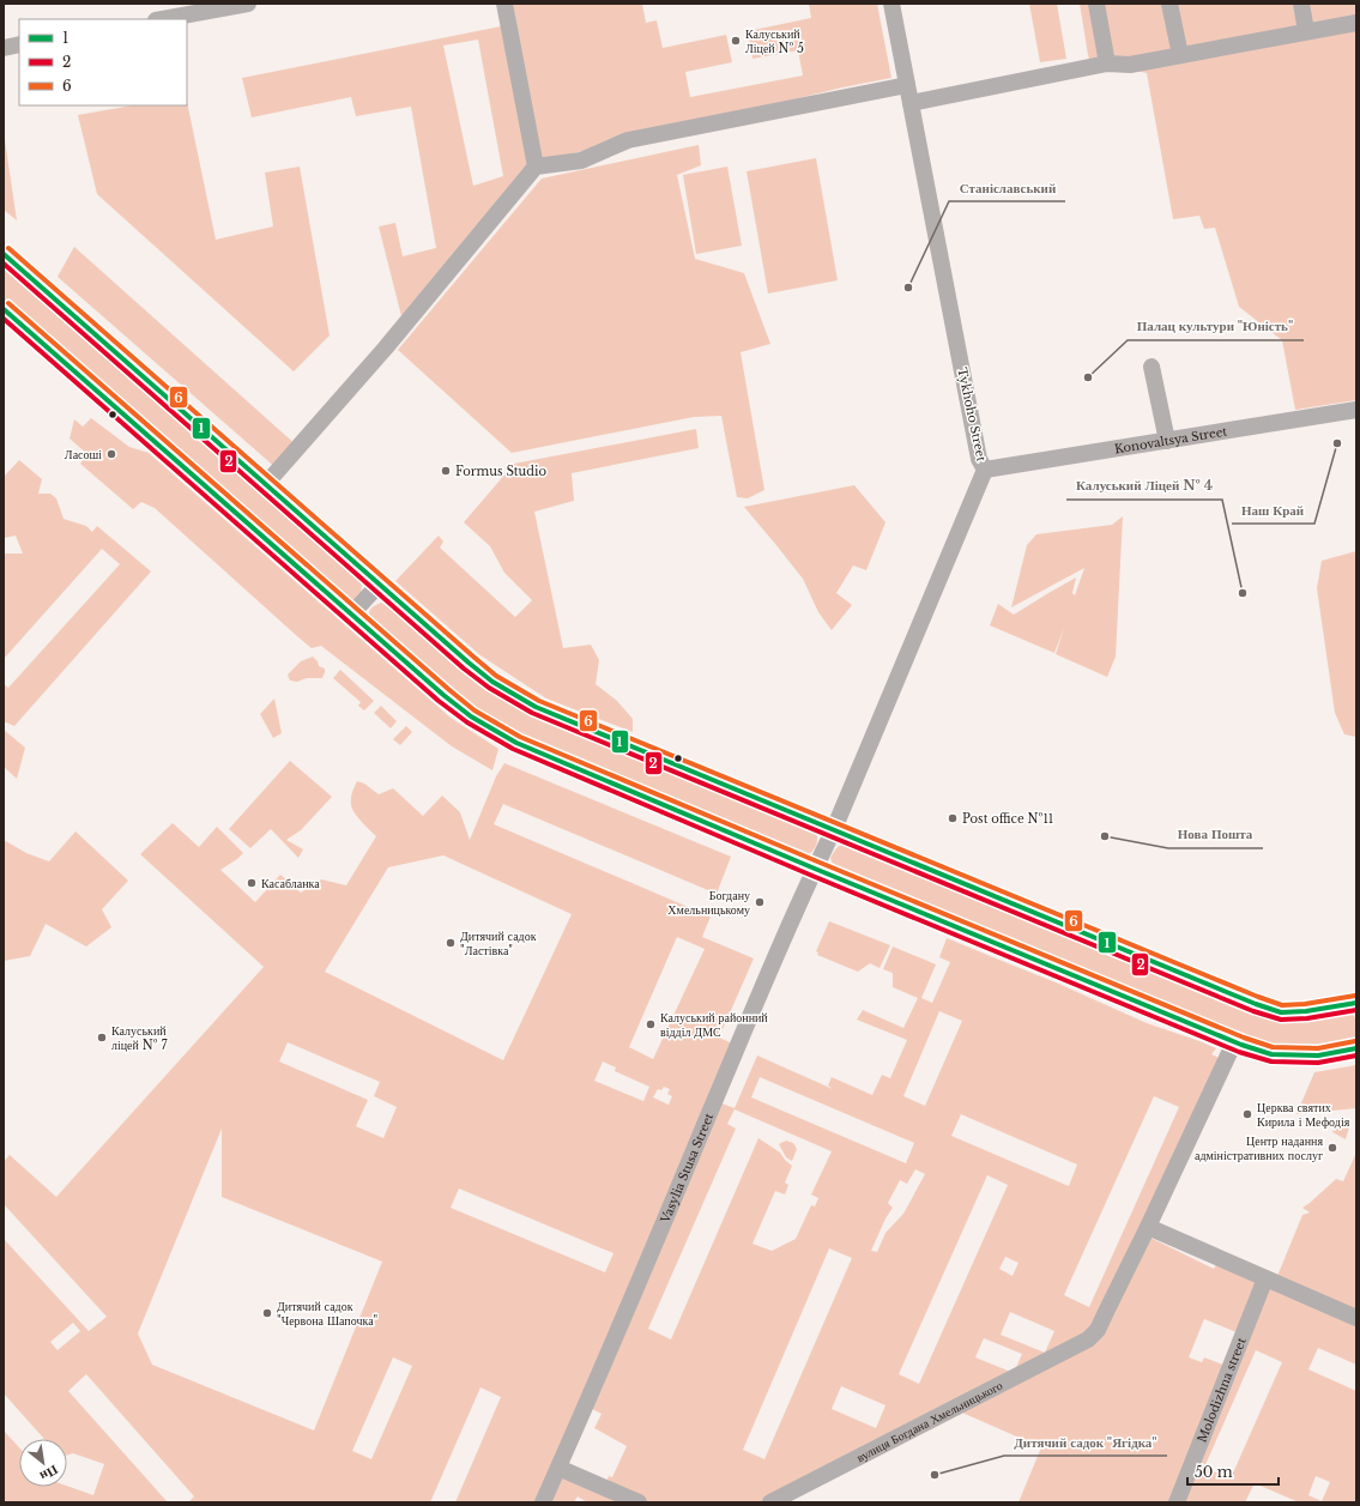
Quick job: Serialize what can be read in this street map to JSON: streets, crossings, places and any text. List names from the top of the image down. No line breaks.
{"streets":{"street":["Tykhoho Street","Konovaltsya Street","Vasylia Stusa Street","Molodizhna street","вулиця Богдана Хмельницького"]},"crossings":[["Tykhoho Street","Konovaltsya Street"],["Tykhoho Street","Vasylia Stusa Street"]],"places":["Калуський Ліцей № 5","Станіславський","Палац культури \"Юність\"","Наш Край","Ласоші","Formus Studio","Калуський Ліцей № 4","Post office №11","Нова Пошта","Касабланка","Богдану Хмельницькому","Дитячий садок \"Ластівка\"","Калуський районний відділ ДМС","Калуський ліцей № 7","Церква святих Кирила і Мефодія","Центр надання адміністративних послуг","Дитячий садок \"Червона Шапочка\"","Дитячий садок \"Ягідка\""],"lines":["transit line 6","transit line 1","transit line 2"],"legend":["1","2","6"],"scale_bar":"50 m","north":"bottom right"}
